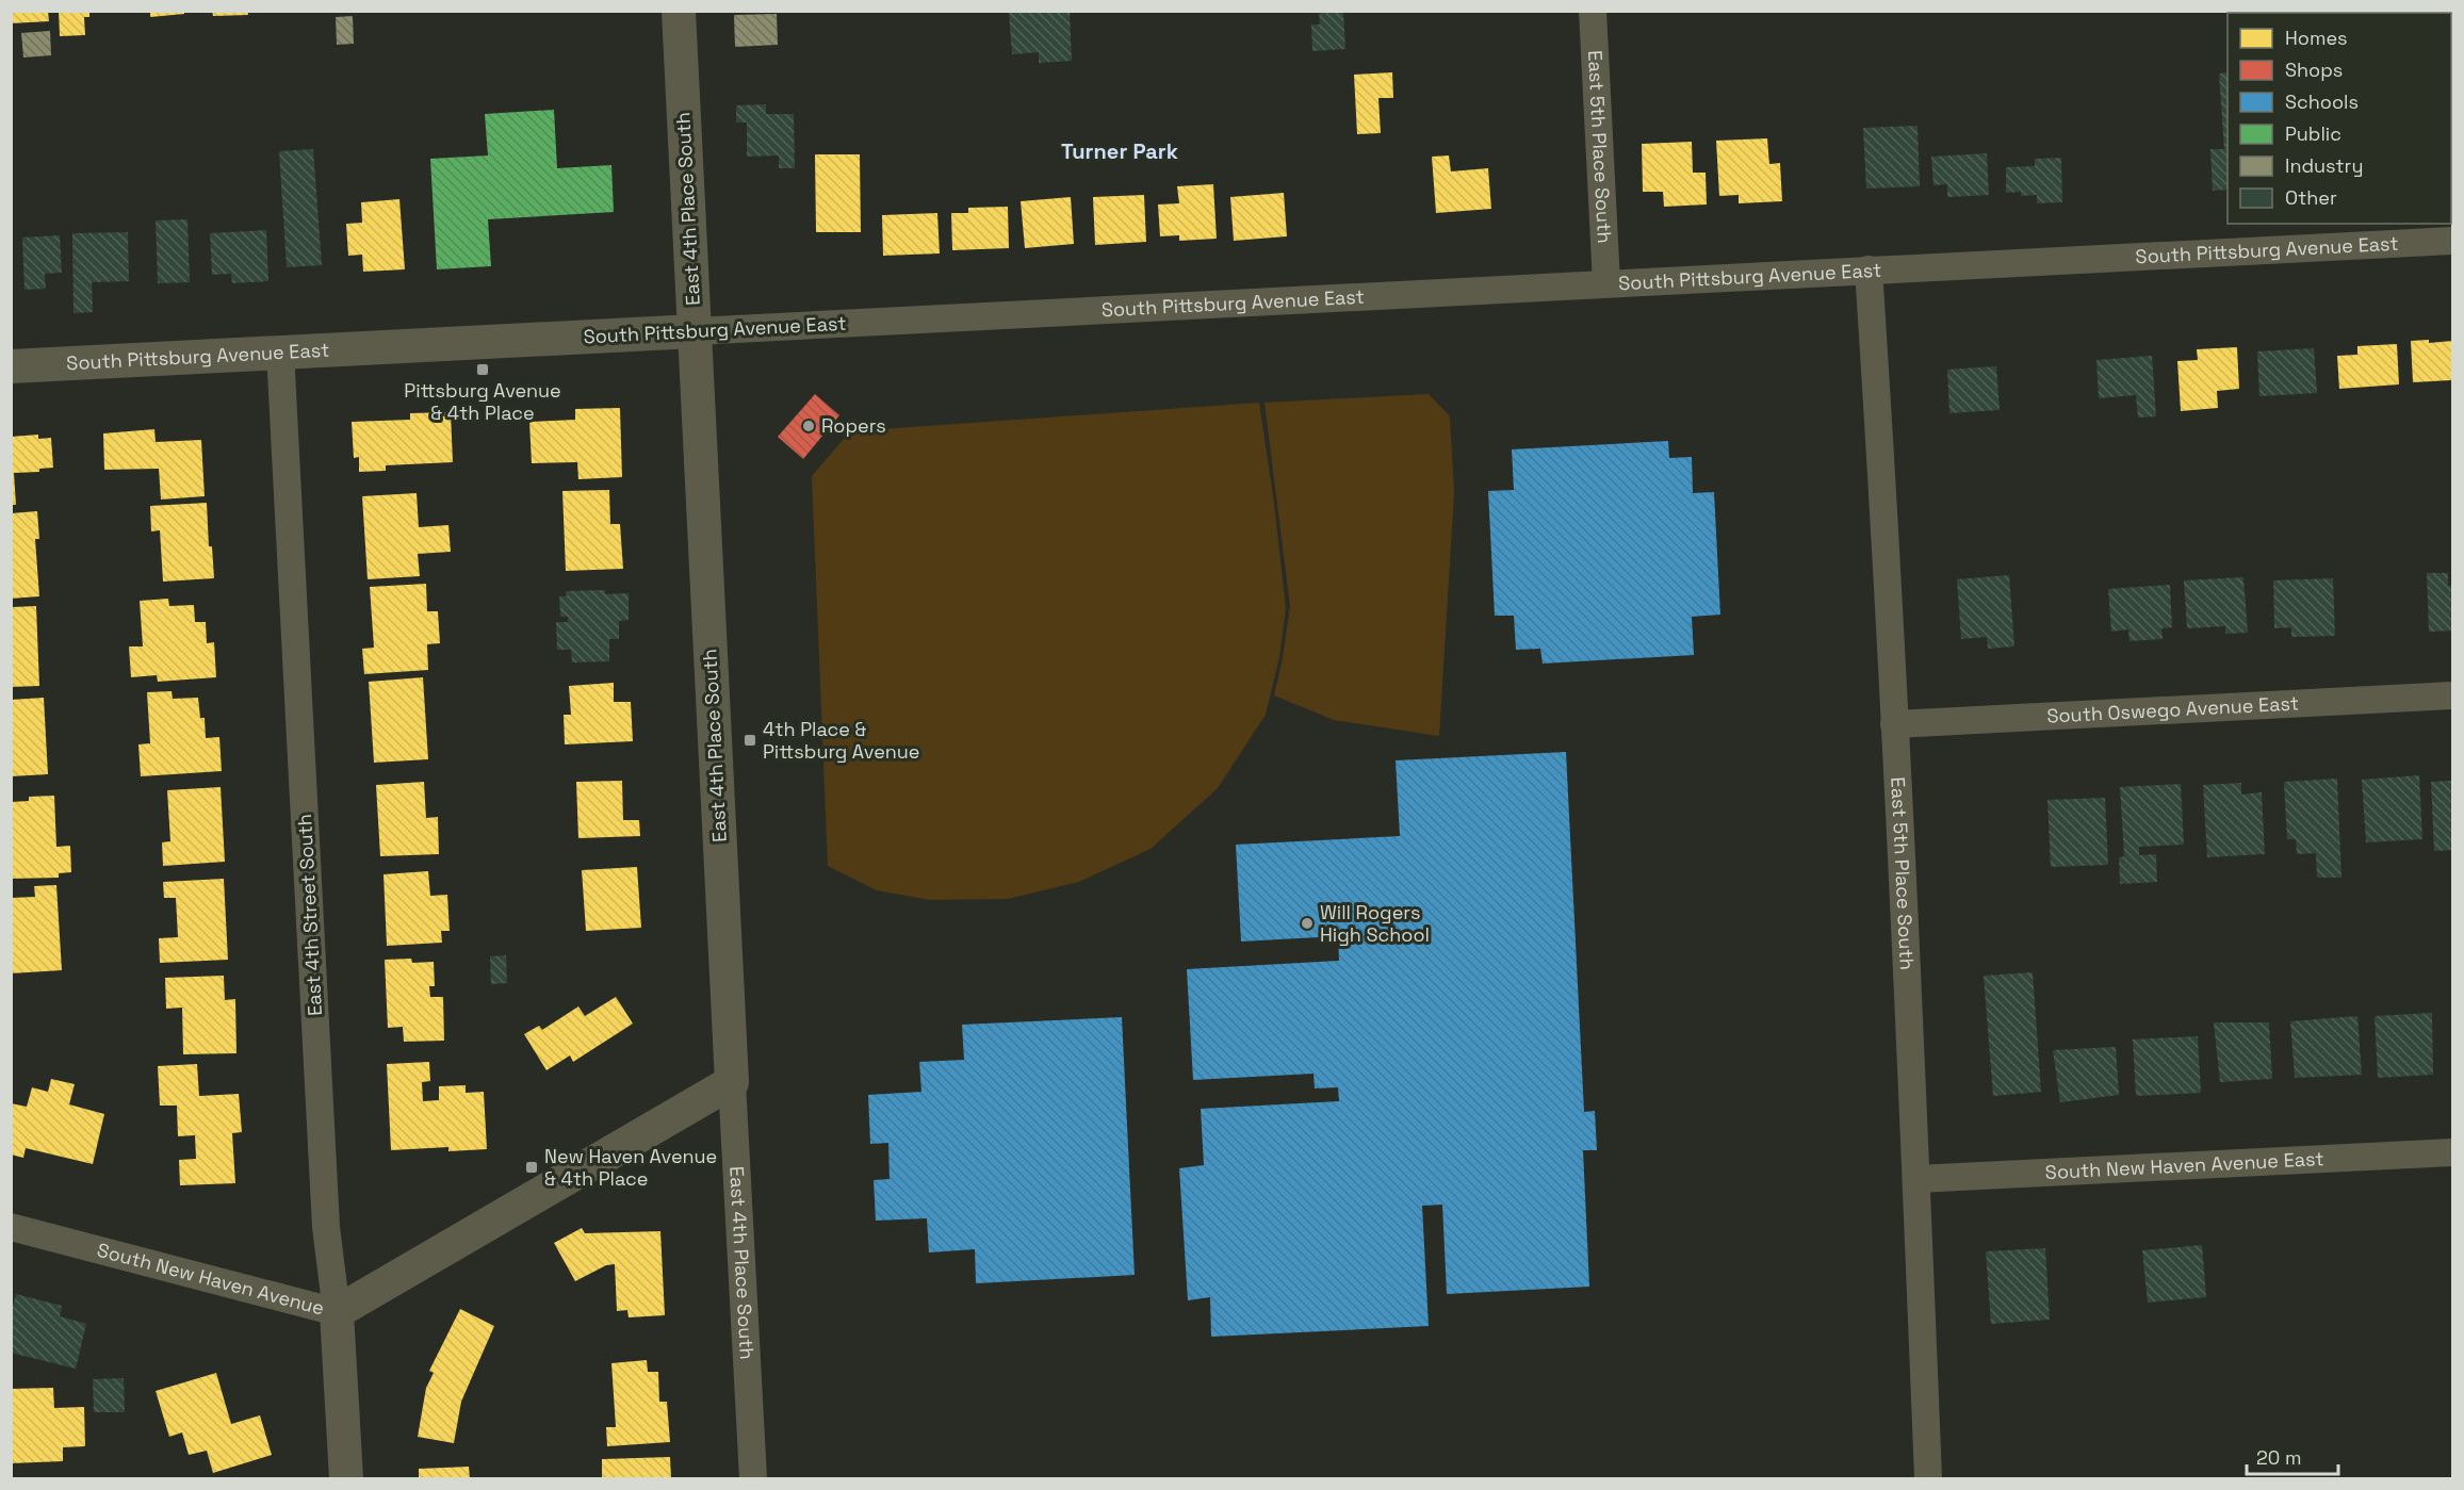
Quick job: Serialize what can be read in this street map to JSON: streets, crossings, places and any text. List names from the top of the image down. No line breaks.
{"streets":{"street":["East 5th Place South","East 4th Place South","South Pittsburg Avenue East","South Oswego Avenue East","East 4th Street South","South New Haven Avenue East","South New Haven Avenue"]},"crossings":[["East 5th Place South","South Pittsburg Avenue East"],["East 5th Place South","South Oswego Avenue East"],["East 5th Place South","South New Haven Avenue East"],["East 4th Place South","South Pittsburg Avenue East"],["East 4th Place South","South New Haven Avenue"],["South Pittsburg Avenue East","East 4th Street South"],["East 4th Street South","South New Haven Avenue"]],"districts":["Turner Park"],"places":{"transit":["Pittsburg Avenue & 4th Place","4th Place & Pittsburg Avenue","New Haven Avenue & 4th Place"],"other":["Ropers","Will Rogers High School"]},"legend":["Homes","Shops","Schools","Public","Industry","Other"],"scale_bar":"20 m"}
